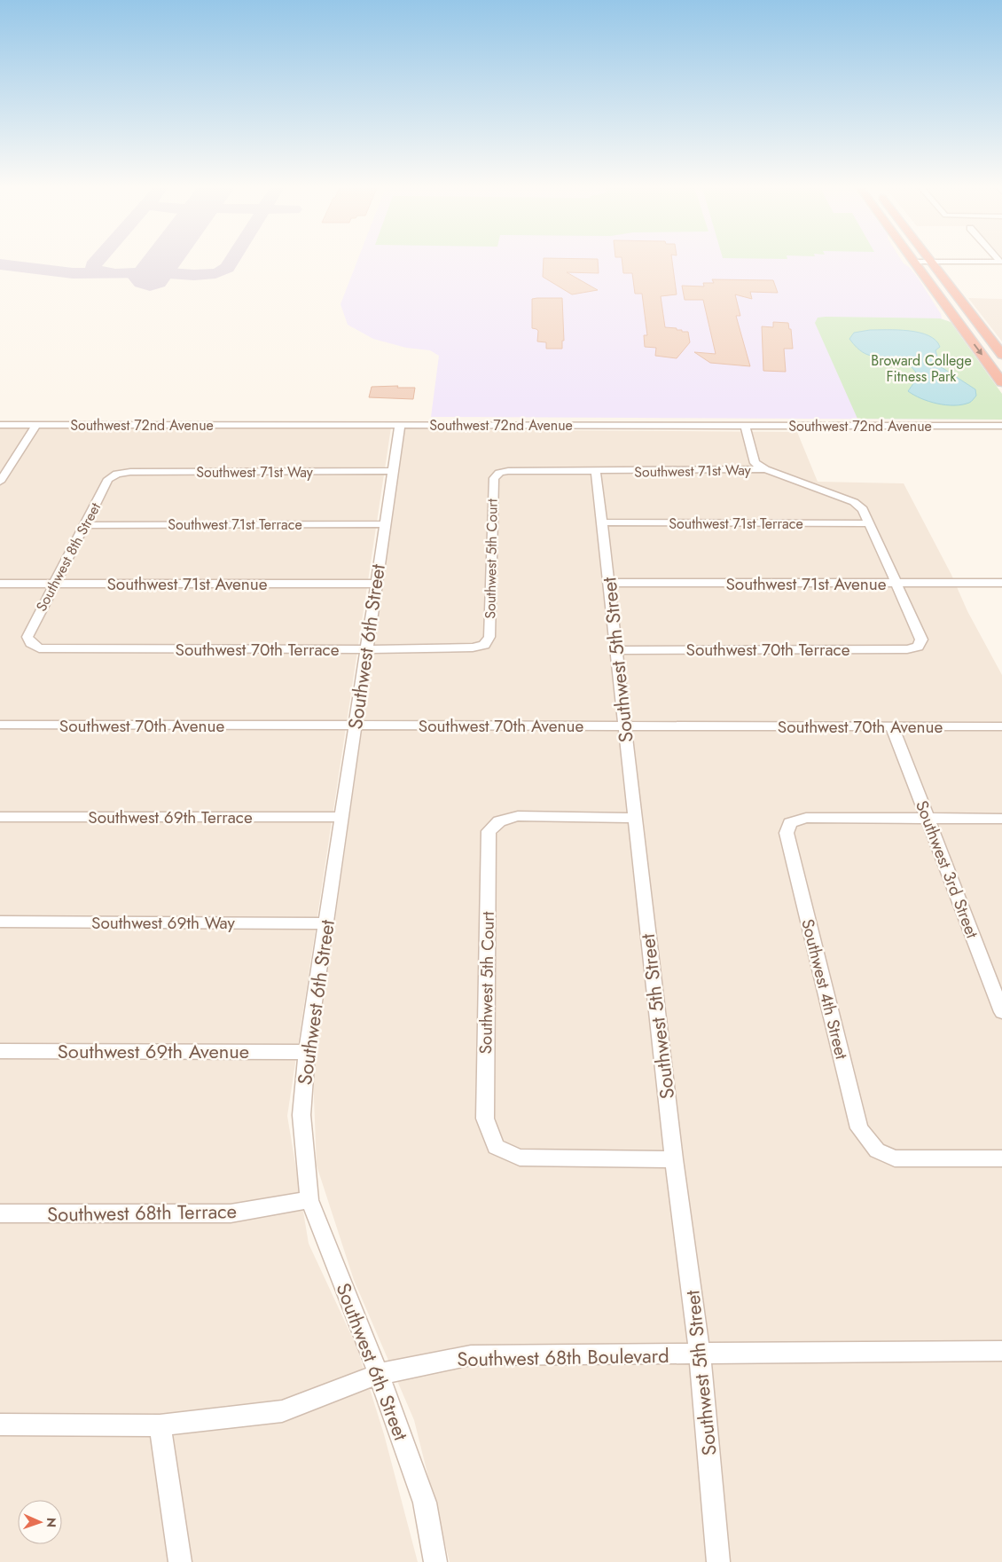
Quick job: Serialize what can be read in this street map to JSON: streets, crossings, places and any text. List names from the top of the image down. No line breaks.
{"streets":{"street":["Southwest 72nd Avenue","Southwest 71st Way","Southwest 71st Terrace","Southwest 8th Street","Southwest 5th Court","Southwest 71st Avenue","Southwest 6th Street","Southwest 70th Terrace","Southwest 5th Street","Southwest 70th Avenue","Southwest 69th Terrace","Southwest 3rd Street","Southwest 69th Way","Southwest 4th Street","Southwest 69th Avenue","Southwest 68th Terrace","Southwest 68th Boulevard"]},"crossings":[["Southwest 72nd Avenue","Southwest 6th Street"],["Southwest 71st Way","Southwest 71st Terrace"],["Southwest 71st Way","Southwest 8th Street"],["Southwest 71st Way","Southwest 5th Court"],["Southwest 71st Way","Southwest 71st Avenue"],["Southwest 71st Way","Southwest 6th Street"],["Southwest 71st Way","Southwest 70th Terrace"],["Southwest 71st Way","Southwest 5th Street"],["Southwest 71st Terrace","Southwest 8th Street"],["Southwest 71st Terrace","Southwest 6th Street"],["Southwest 71st Terrace","Southwest 5th Street"],["Southwest 8th Street","Southwest 71st Avenue"],["Southwest 8th Street","Southwest 70th Terrace"],["Southwest 5th Court","Southwest 70th Terrace"],["Southwest 5th Court","Southwest 5th Street"],["Southwest 71st Avenue","Southwest 6th Street"],["Southwest 71st Avenue","Southwest 5th Street"],["Southwest 6th Street","Southwest 70th Terrace"],["Southwest 6th Street","Southwest 70th Avenue"],["Southwest 6th Street","Southwest 69th Terrace"],["Southwest 6th Street","Southwest 69th Way"],["Southwest 6th Street","Southwest 69th Avenue"],["Southwest 6th Street","Southwest 68th Terrace"],["Southwest 6th Street","Southwest 68th Boulevard"],["Southwest 70th Terrace","Southwest 5th Street"],["Southwest 5th Street","Southwest 70th Avenue"],["Southwest 5th Street","Southwest 68th Boulevard"],["Southwest 70th Avenue","Southwest 3rd Street"],["Southwest 3rd Street","Southwest 4th Street"]],"parks":["Broward College Fitness Park"],"north":"right"}
